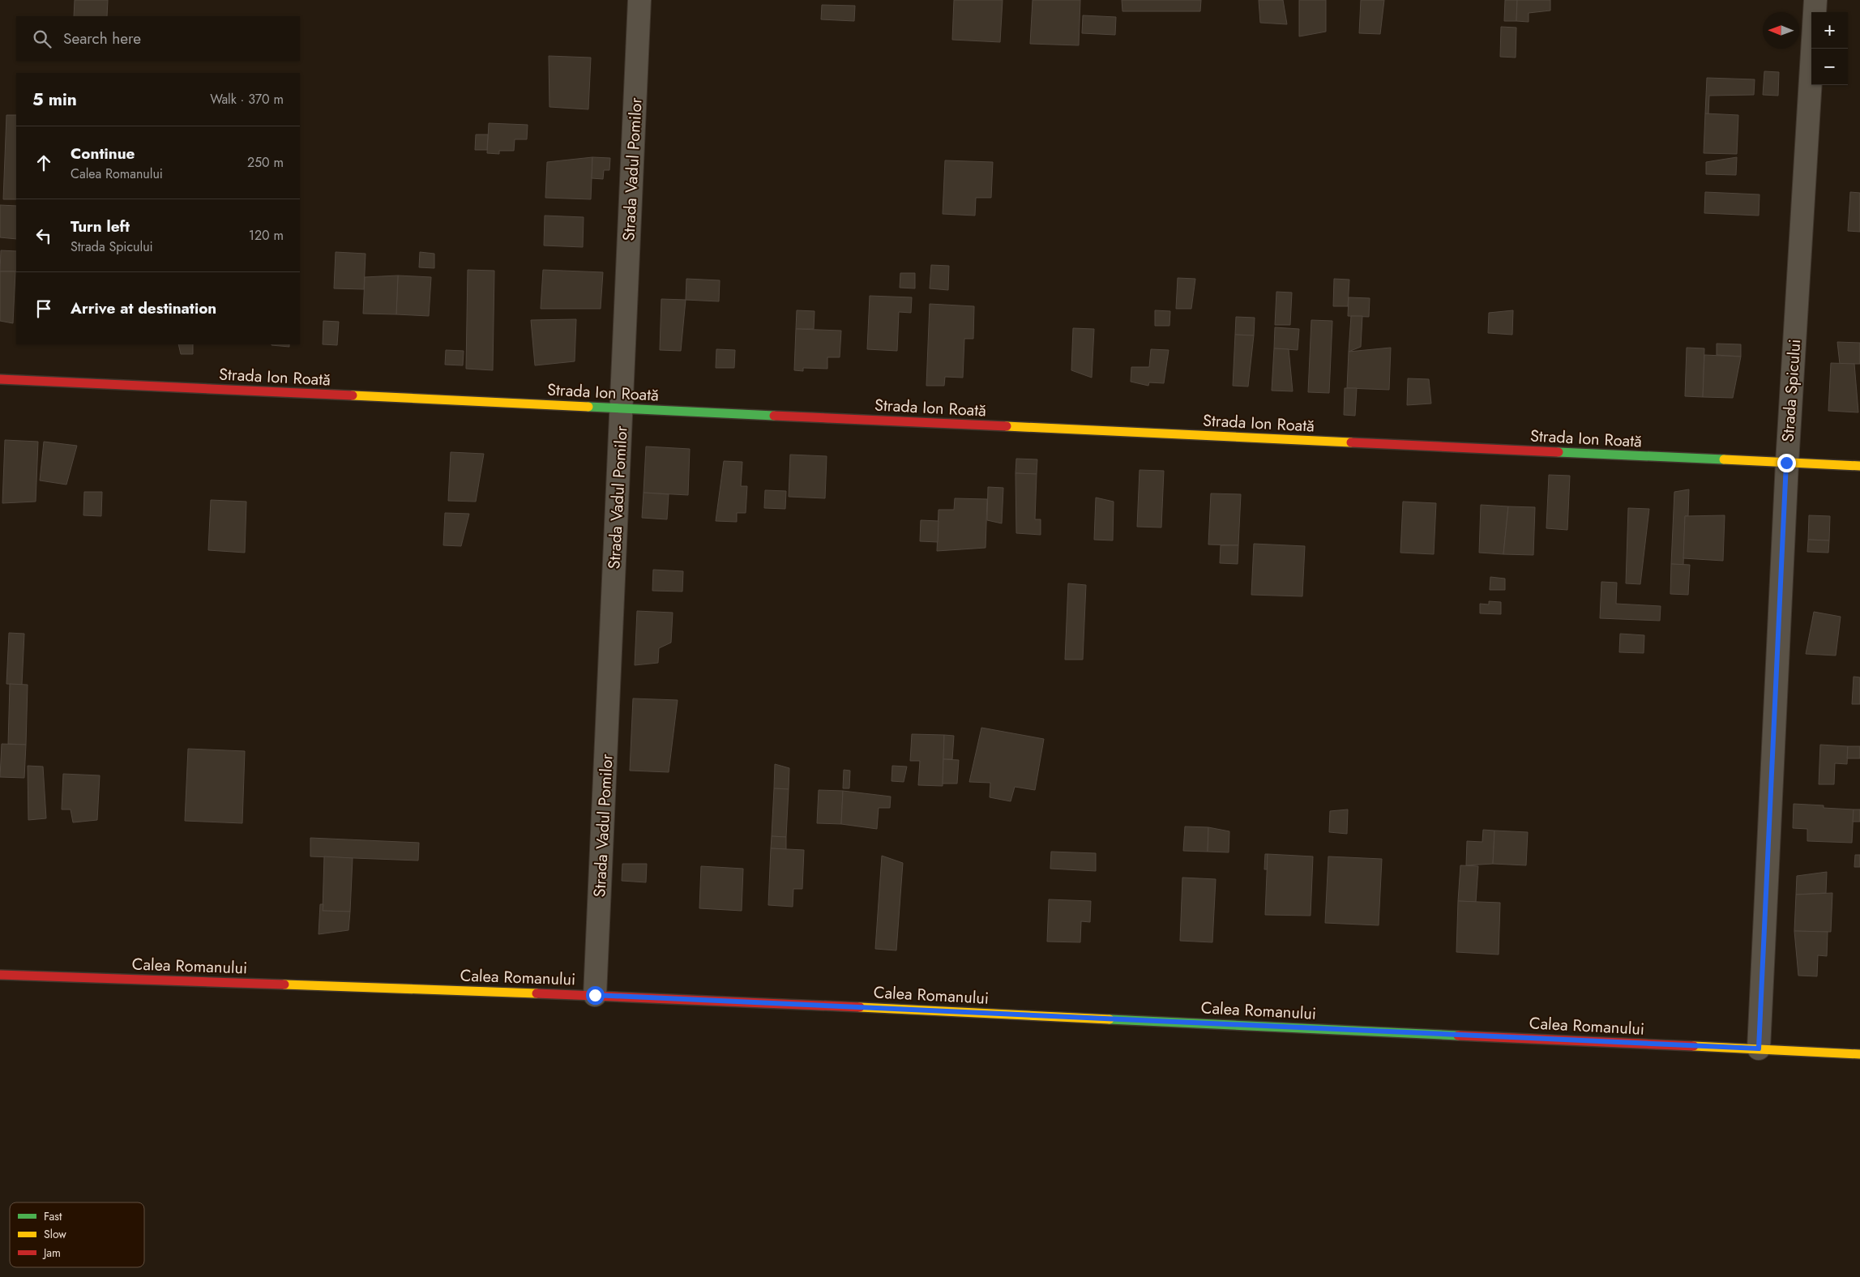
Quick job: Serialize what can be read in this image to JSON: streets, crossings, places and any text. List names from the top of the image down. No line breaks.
{"streets":{"main road":["Strada Ion Roată","Calea Romanului"],"street":["Strada Vadul Pomilor","Strada Spicului"]},"crossings":[["Strada Vadul Pomilor","Strada Ion Roată"],["Strada Vadul Pomilor","Calea Romanului"],["Strada Ion Roată","Strada Spicului"],["Strada Spicului","Calea Romanului"]],"legend":["Fast","Slow","Jam"],"north":"left","page":{"map_buttons":["+","−"],"search":"Search here","heading":["5 min","Walk · 370 m"],"list":[["Continue","Calea Romanului","250 m"],["Turn left","Strada Spicului","120 m"],"Arrive at destination"]}}
